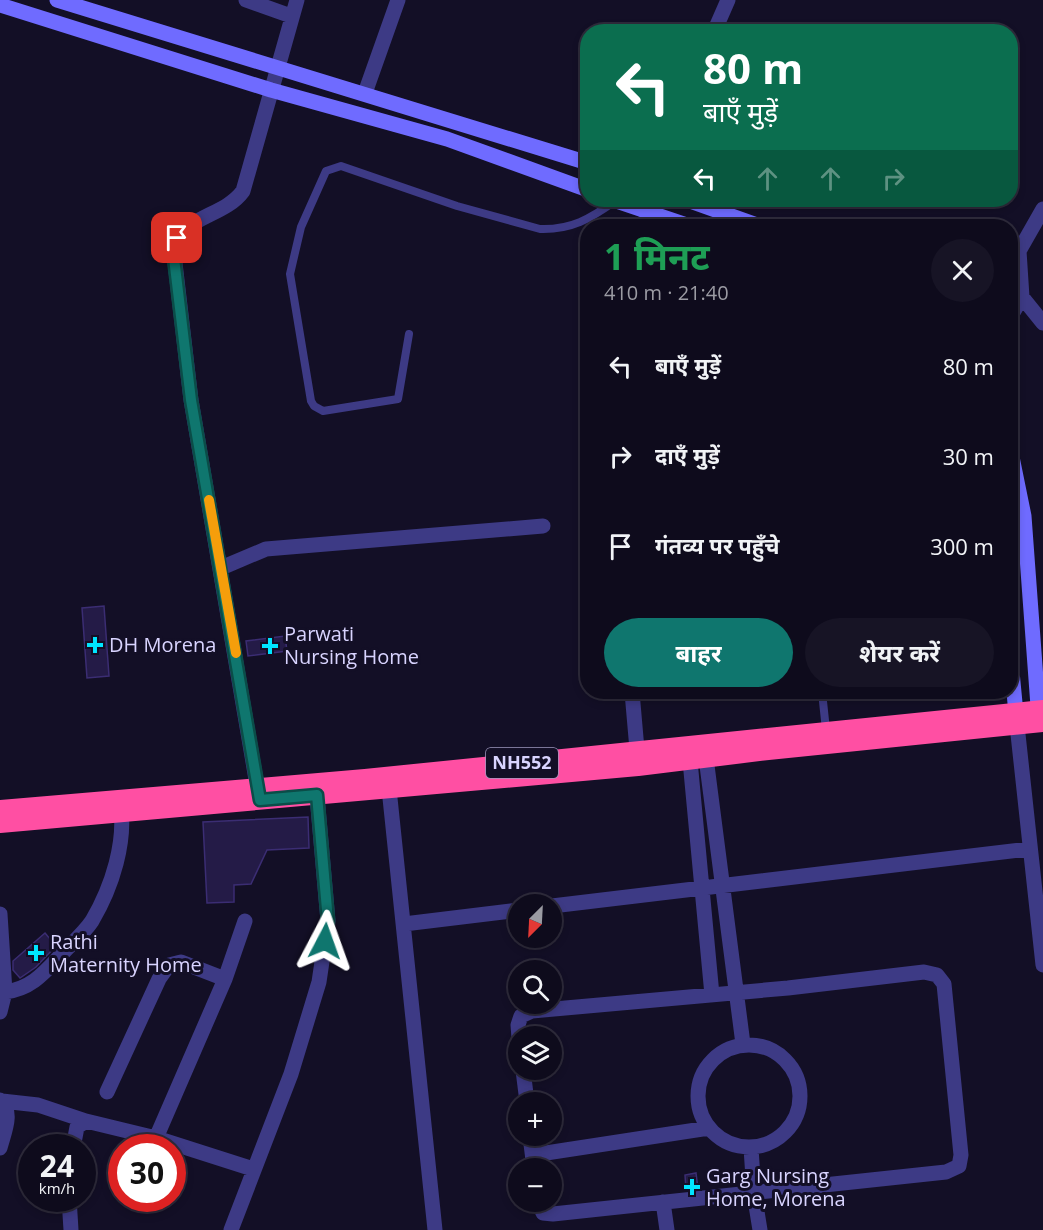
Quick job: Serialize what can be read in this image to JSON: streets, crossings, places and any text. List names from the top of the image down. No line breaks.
{"streets":{"highway":["NH552"]},"places":{"health":["DH Morena","Parwati Nursing Home","Rathi Maternity Home","Garg Nursing Home, Morena"]},"north":"bottom left","page":{"turn":["80 m","बाएँ मुड़ें"],"heading":["1 मिनट","410 m · 21:40"],"list":[{"name":"बाएँ मुड़ें","value":"80 m"},{"name":"दाएँ मुड़ें","value":"30 m"},{"name":"गंतव्य पर पहुँचे","value":"300 m"}],"buttons":["बाहर","शेयर करें"],"map_buttons":["+","−"],"speed":"24 km/h","limit":"30"}}
